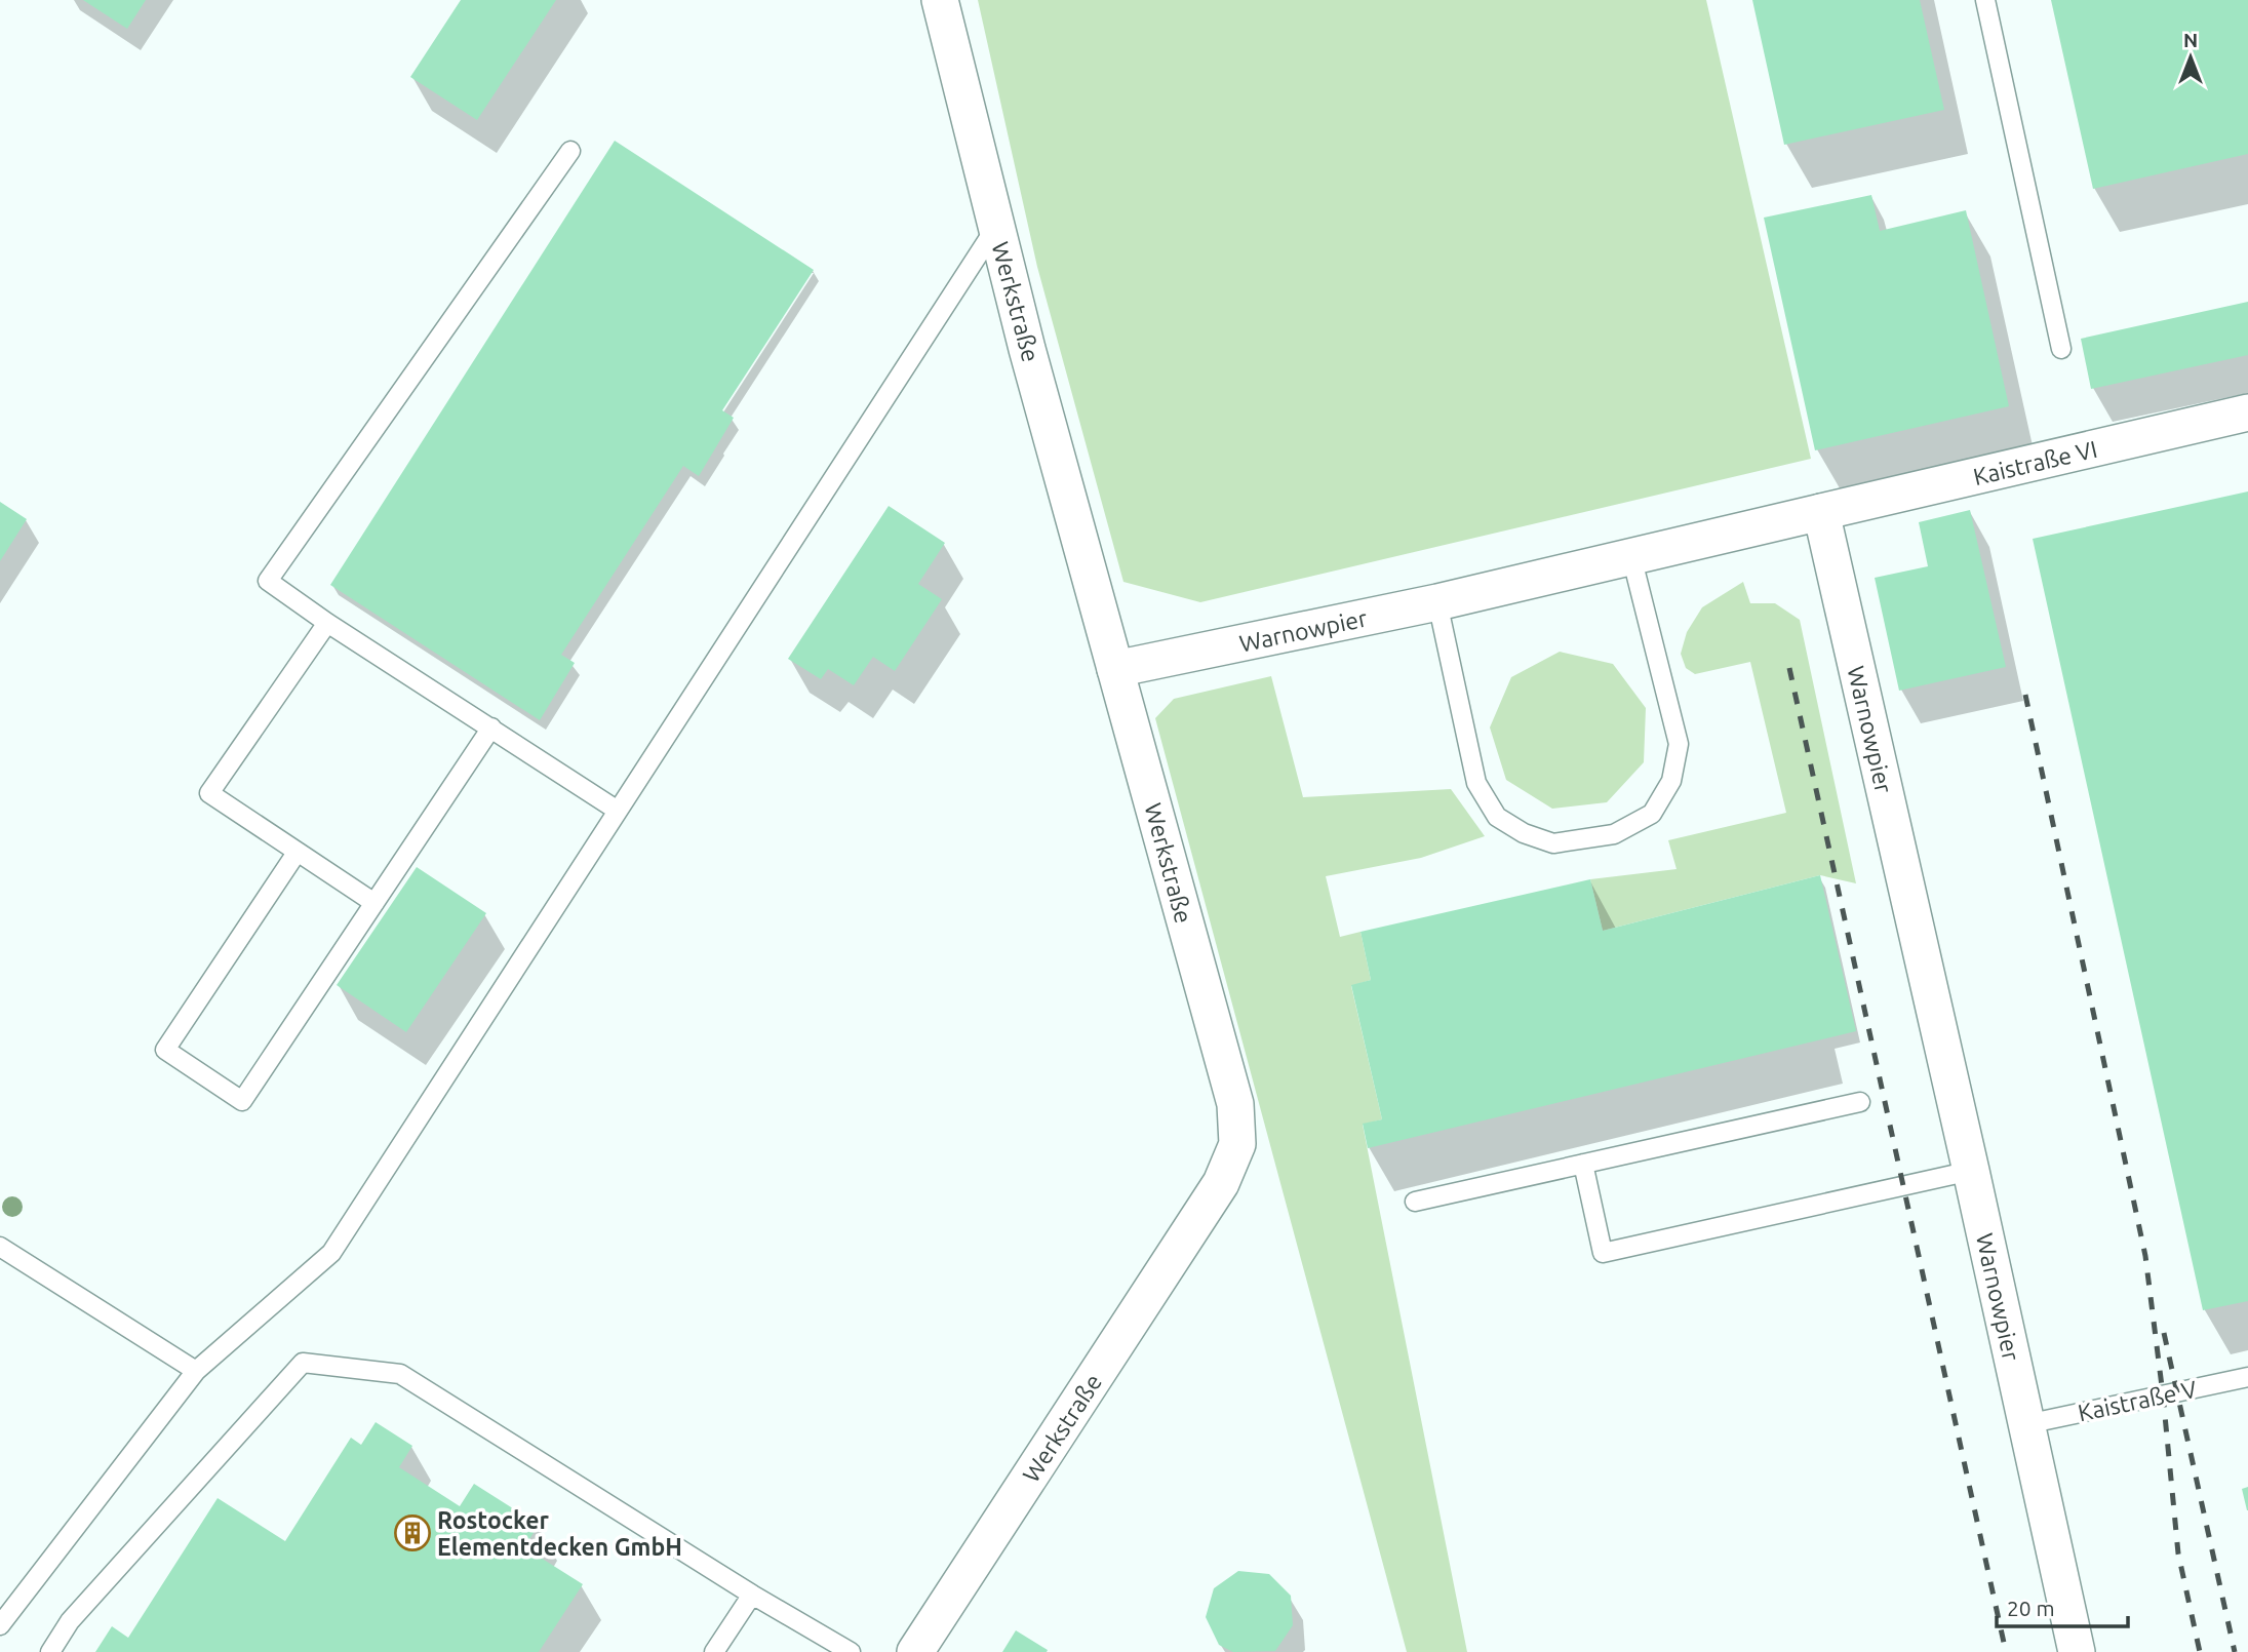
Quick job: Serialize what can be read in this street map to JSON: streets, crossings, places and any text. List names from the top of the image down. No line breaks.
{"streets":{"street":["Werkstraße","Kaistraße VI","Warnowpier"],"lane":["Kaistraße V"]},"crossings":[["Werkstraße","Warnowpier"],["Kaistraße VI","Warnowpier"],["Warnowpier","Kaistraße V"]],"places":{"building":["Rostocker Elementdecken GmbH"]},"scale_bar":"20 m","north":"top"}
